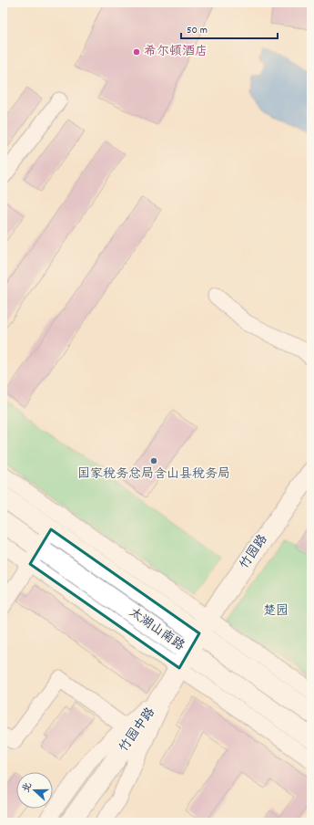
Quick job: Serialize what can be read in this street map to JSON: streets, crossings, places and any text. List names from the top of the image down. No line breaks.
{"streets":{"main road":["太湖山南路","竹园中路"],"street":["竹园路"]},"crossings":[["竹园路","太湖山南路"],["竹园路","竹园中路"],["太湖山南路","竹园中路"]],"parks":["楚园"],"places":["希尔顿酒店","国家税务总局含山县税务局"],"scale_bar":"50 m","north":"left"}
